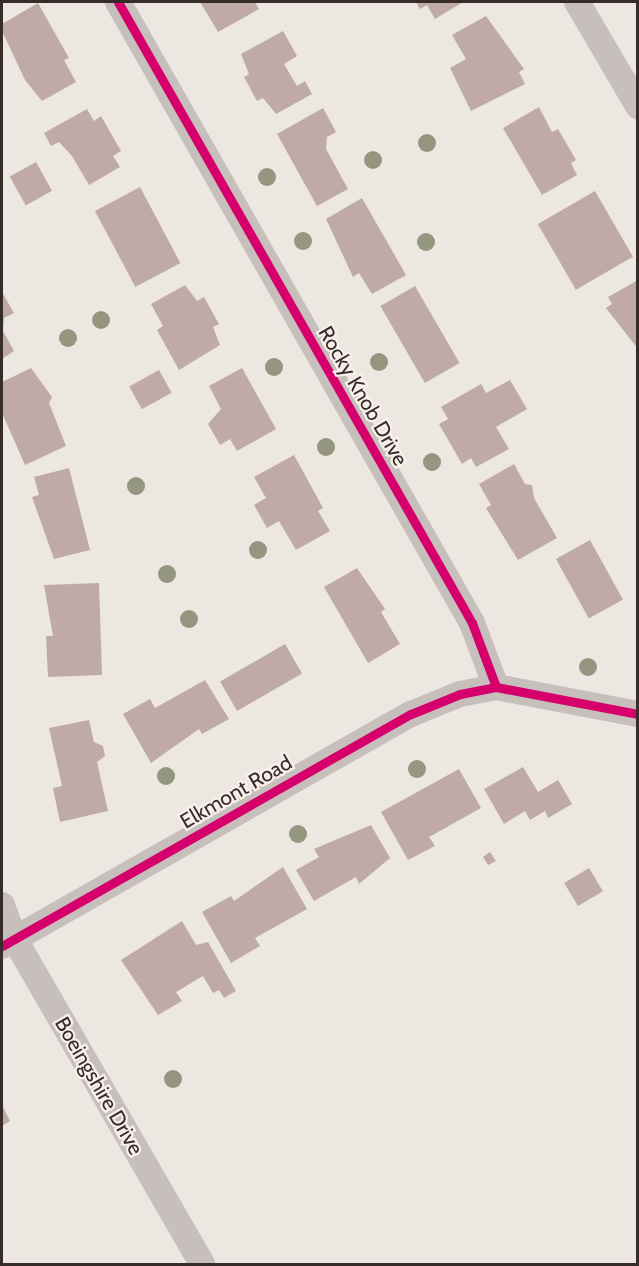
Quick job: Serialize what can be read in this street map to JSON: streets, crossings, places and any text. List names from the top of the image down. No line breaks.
{"streets":{"street":["Rocky Knob Drive","Elkmont Road","Boeingshire Drive"]},"crossings":[["Rocky Knob Drive","Elkmont Road"],["Elkmont Road","Boeingshire Drive"]]}
